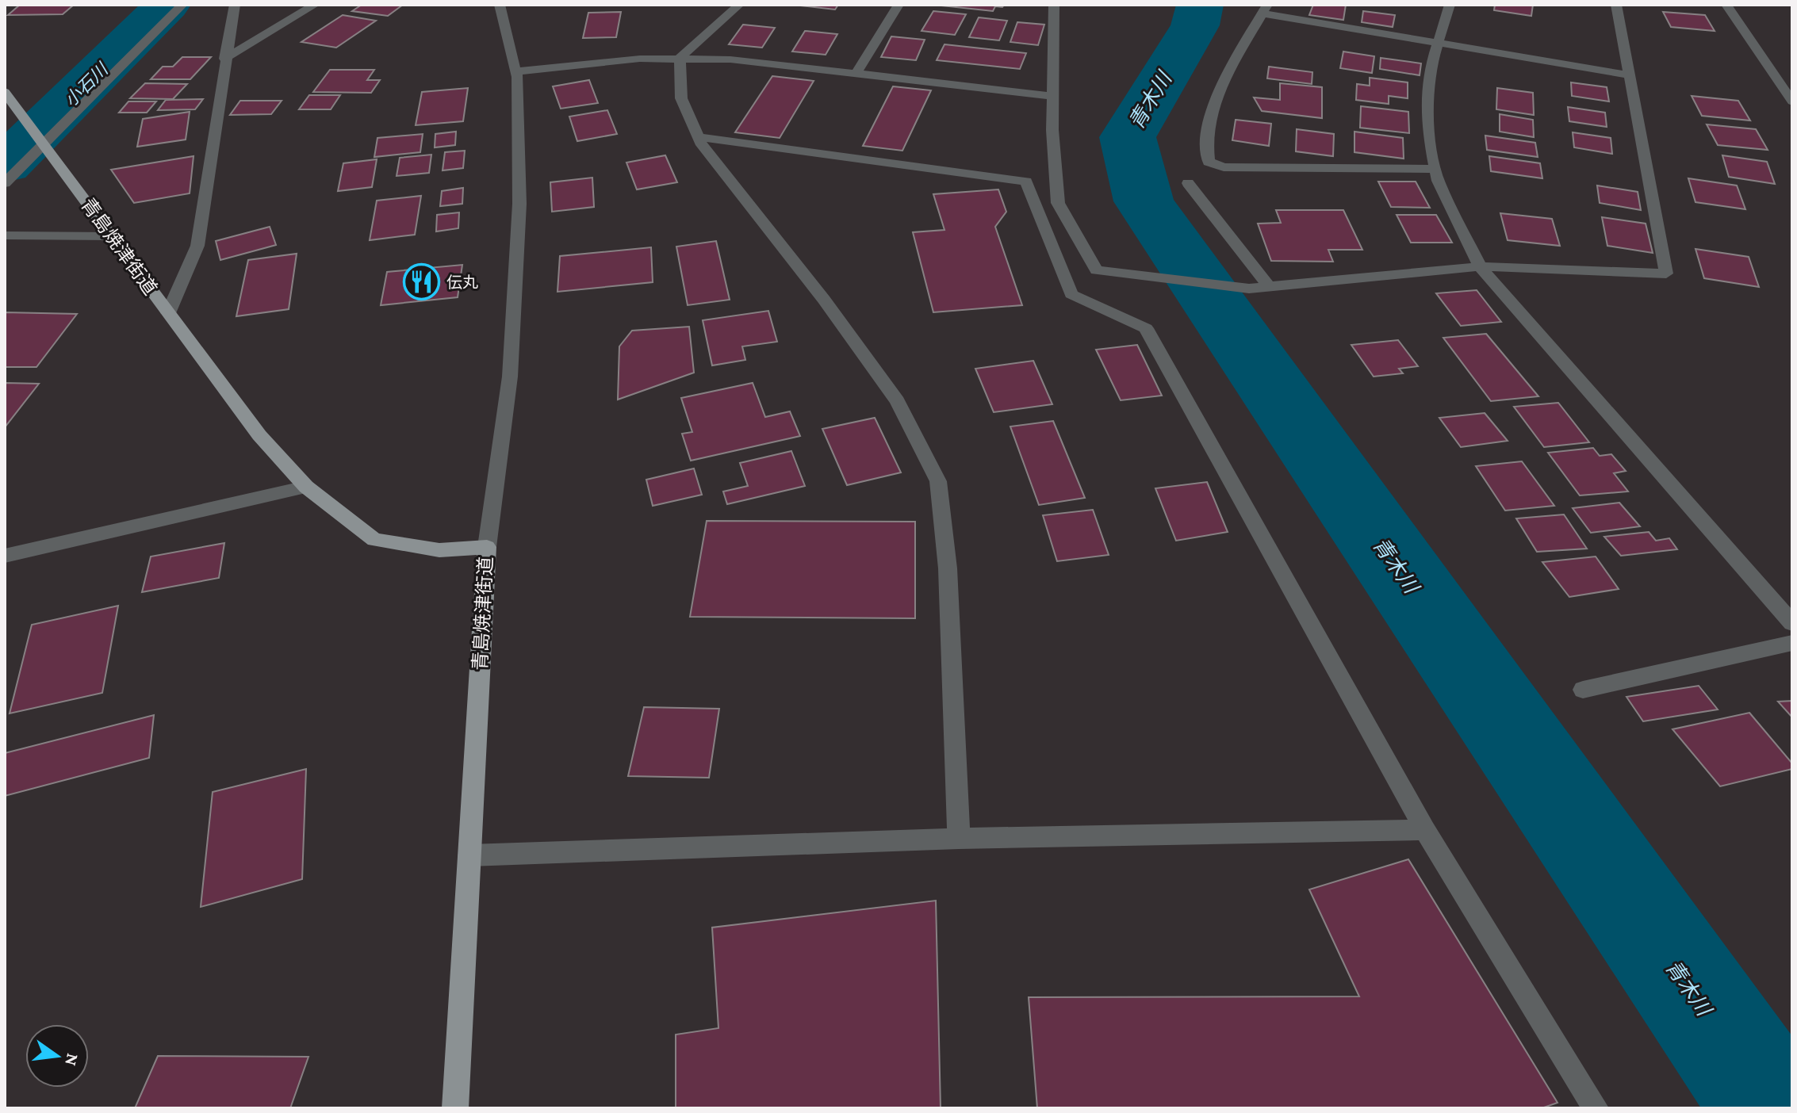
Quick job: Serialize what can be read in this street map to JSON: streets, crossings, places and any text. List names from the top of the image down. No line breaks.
{"streets":{"main road":["青島焼津街道"]},"water":["小石川","青木川"],"places":{"restaurant":["伝丸"]},"north":"right"}
